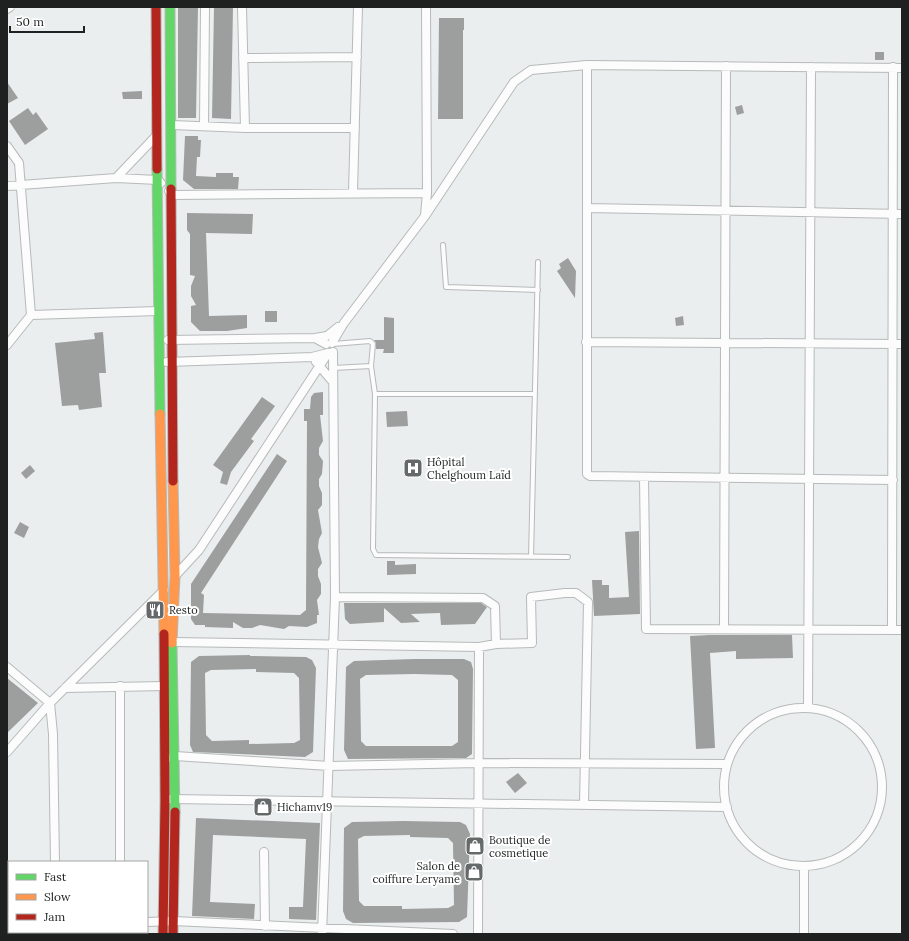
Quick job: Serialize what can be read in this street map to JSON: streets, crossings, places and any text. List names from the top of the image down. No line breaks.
{"places":{"hospital":["Hôpital Chelghoum Laïd"],"restaurant":["Resto"],"shop":["Hichamv19","Boutique de cosmetique","Salon de coiffure Leryame"]},"legend":["Fast","Slow","Jam"],"scale_bar":"50 m"}
